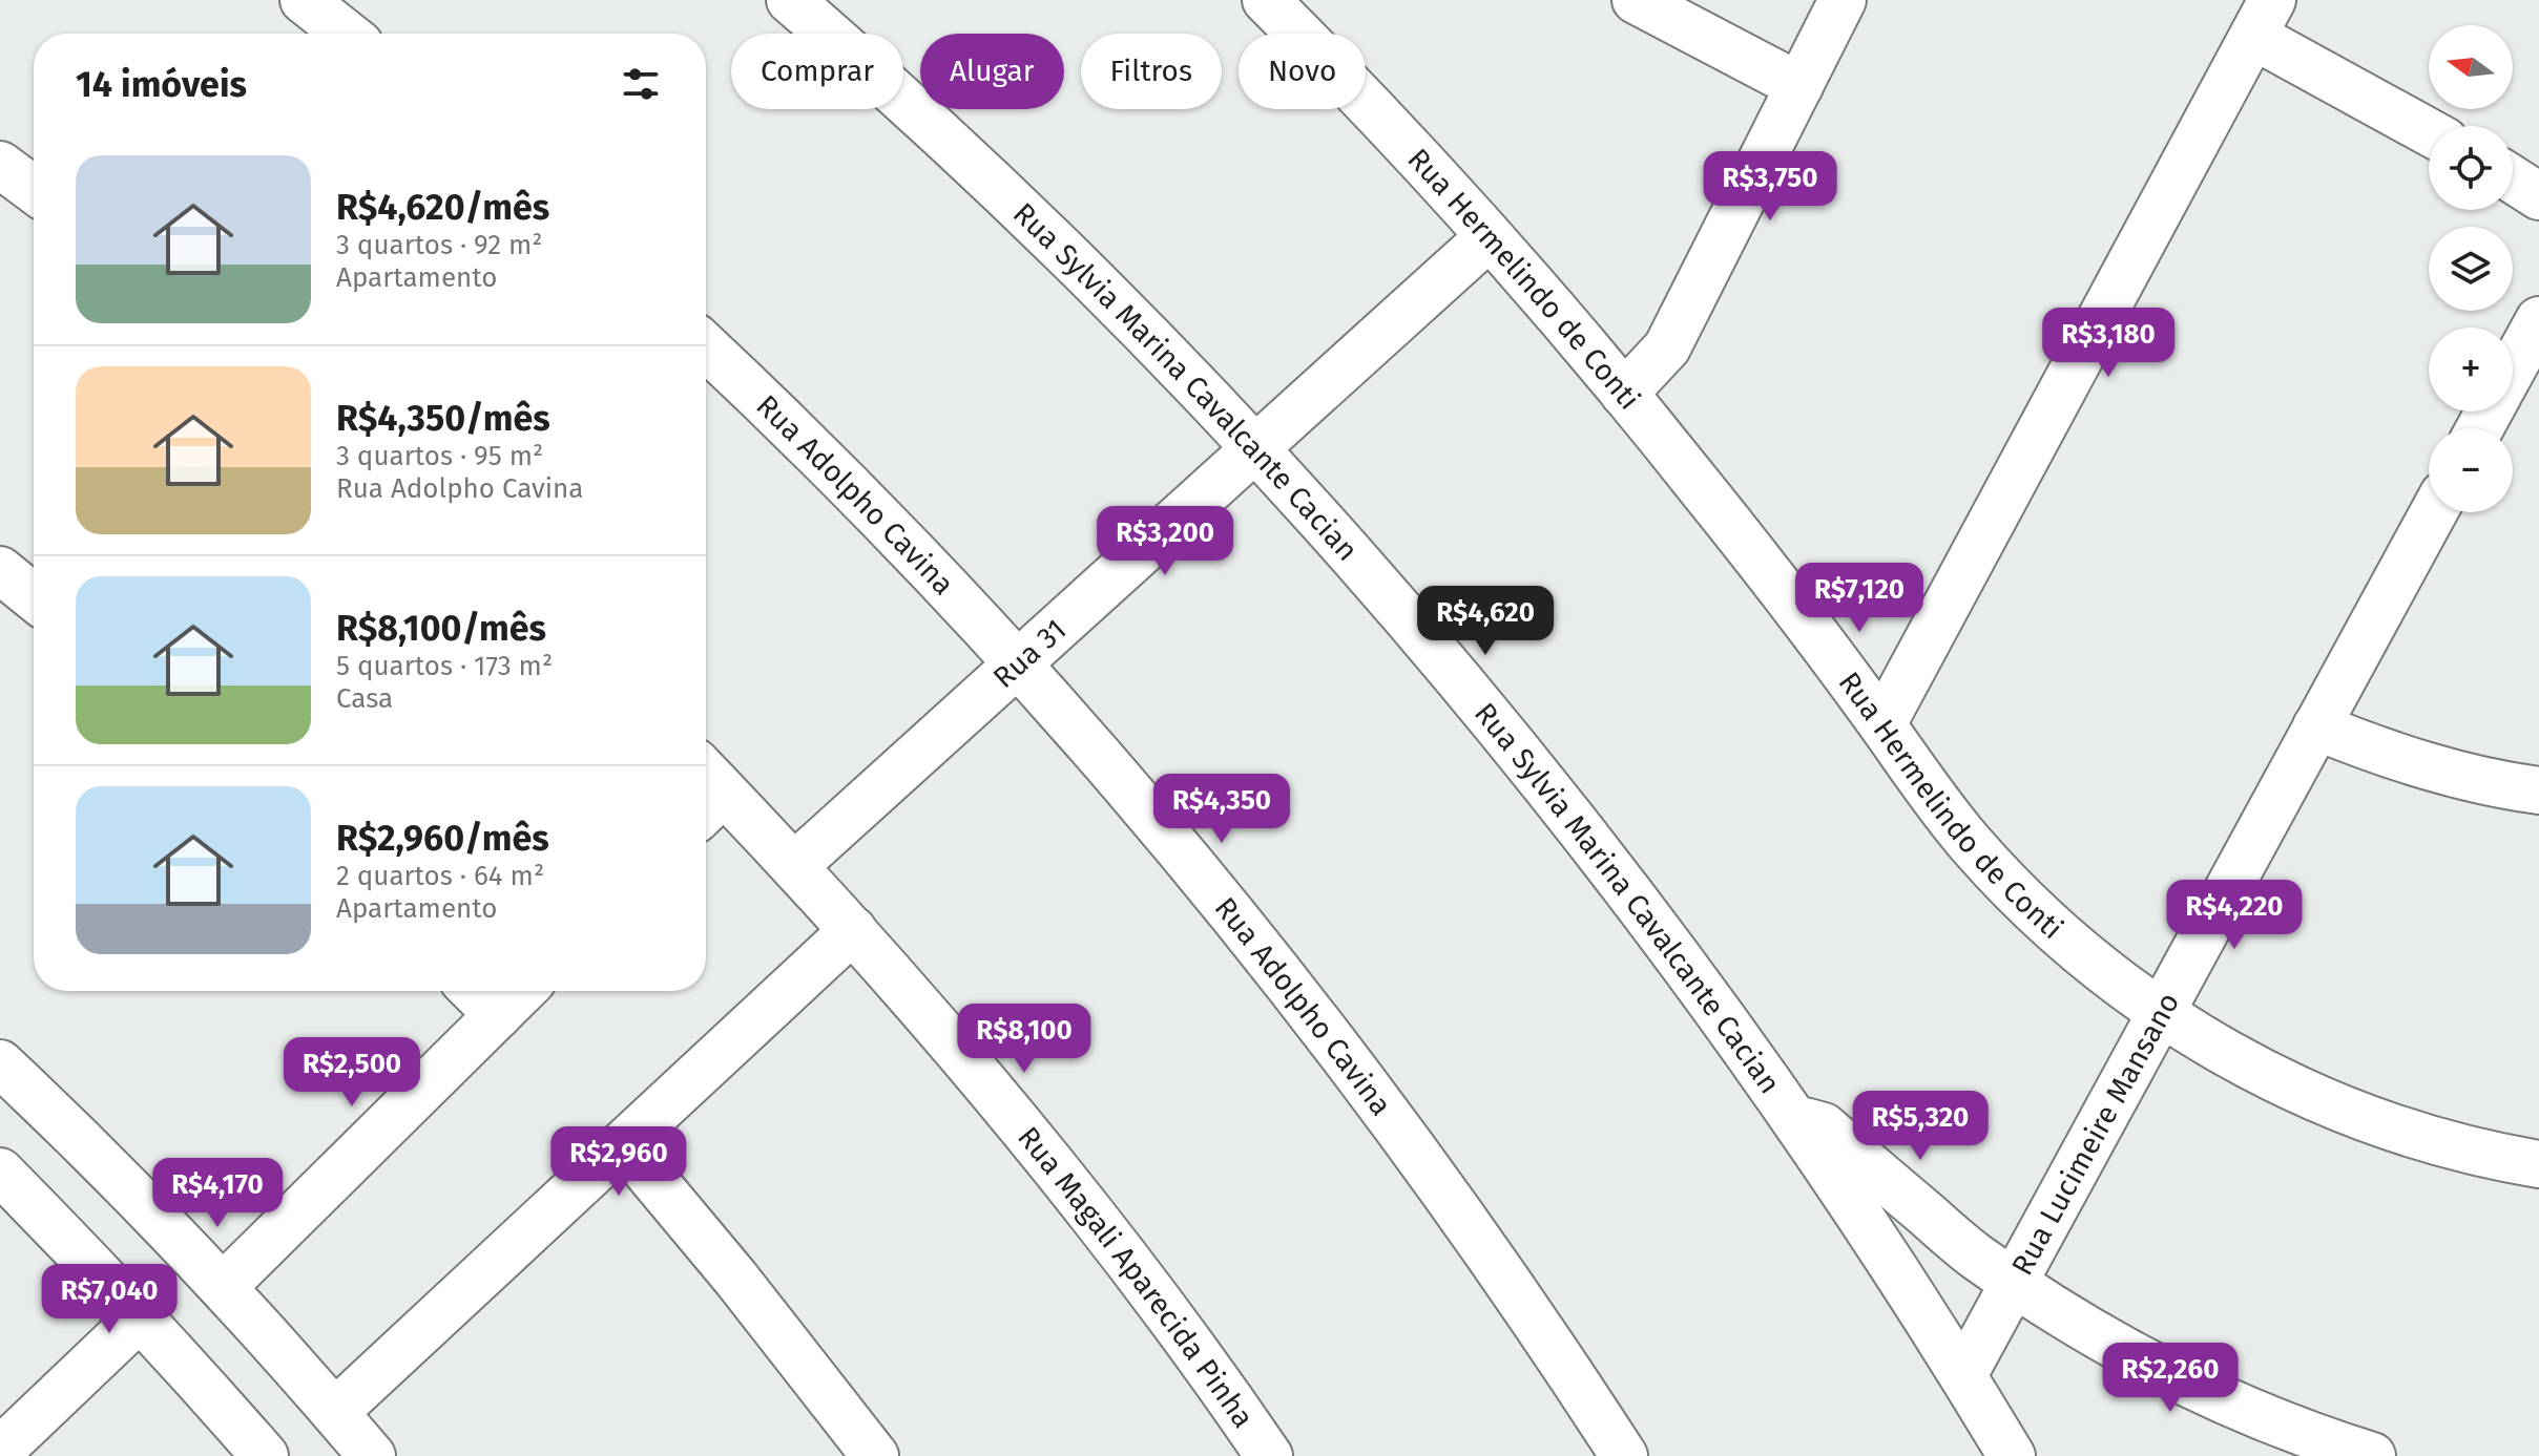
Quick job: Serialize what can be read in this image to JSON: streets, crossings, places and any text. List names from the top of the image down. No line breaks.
{"streets":{"street":["Rua Hermelindo de Conti","Rua Sylvia Marina Cavalcante Cacian","Rua Adolpho Cavina","Rua 31","Rua Lucimeire Mansano","Rua Magali Aparecida Pinha"]},"crossings":[["Rua Hermelindo de Conti","Rua 31"],["Rua Hermelindo de Conti","Rua Lucimeire Mansano"],["Rua Sylvia Marina Cavalcante Cacian","Rua 31"],["Rua Sylvia Marina Cavalcante Cacian","Rua Lucimeire Mansano"],["Rua Adolpho Cavina","Rua 31"],["Rua 31","Rua Magali Aparecida Pinha"]],"north":"left","page":{"map_buttons":["+","−"],"chip":["Comprar","Alugar","Filtros","Novo"],"heading":"14 imóveis","list":[{"name":"R$4,620/mês","note":"3 quartos · 92 m² · Apartamento"},{"name":"R$4,350/mês","note":"3 quartos · 95 m² · Rua Adolpho Cavina"},{"name":"R$8,100/mês","note":"5 quartos · 173 m² · Casa"},{"name":"R$2,960/mês","note":"2 quartos · 64 m² · Apartamento"}],"price":["R$3,750","R$3,180","R$3,200","R$7,120","R$4,620","R$4,350","R$4,220","R$8,100","R$2,500","R$5,320","R$2,960","R$4,170","R$7,040","R$2,260"]}}
